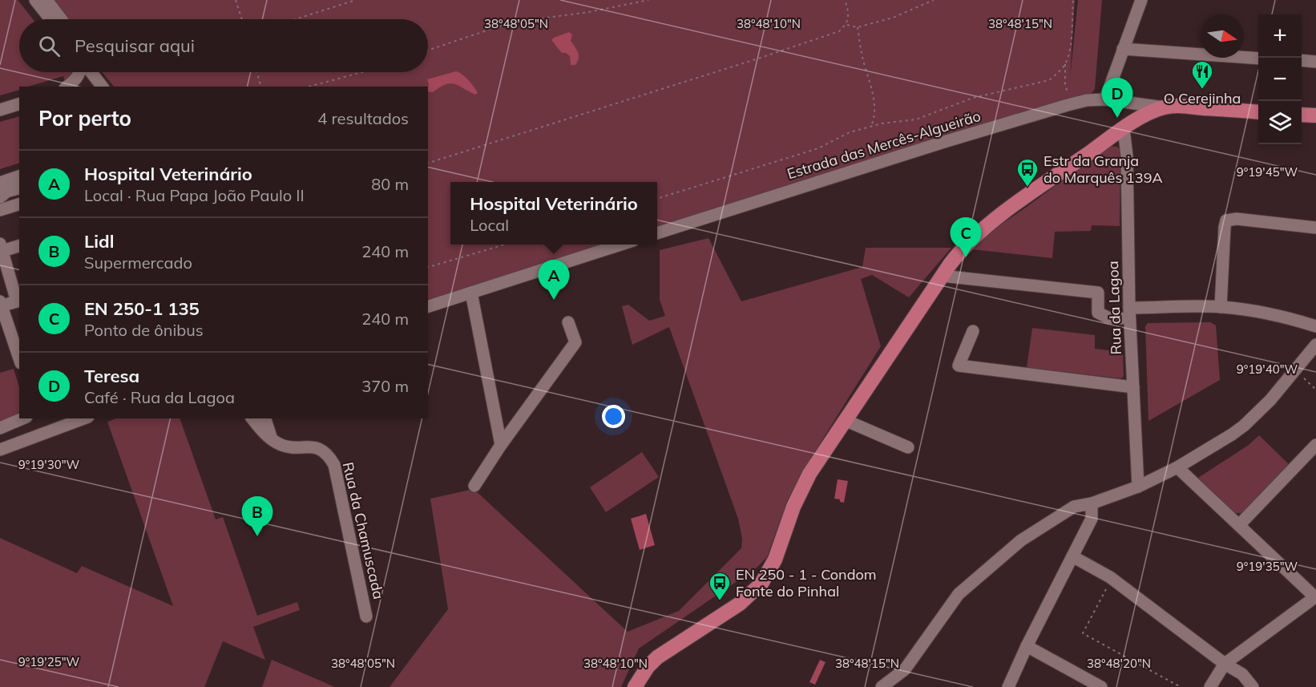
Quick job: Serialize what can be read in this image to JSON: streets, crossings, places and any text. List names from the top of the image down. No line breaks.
{"streets":{"street":["Estrada das Mercês-Algueirão","Rua da Lagoa","Rua da Chamuscada"]},"crossings":[["Estrada das Mercês-Algueirão","Rua da Lagoa"]],"places":{"restaurant":["O Cerejinha"],"bus stop":["Estr da Granja do Marquês 139A","EN 250 - 1 - Condom Fonte do Pinhal"]},"north":"right","page":{"map_buttons":["+","−"],"search":"Pesquisar aqui","pins":["D","C","A","B"],"heading":["Por perto","4 resultados"],"list":[{"mark":"A","name":"Hospital Veterinário","note":"Local · Rua Papa João Paulo II","value":"80 m"},{"mark":"B","name":"Lidl","note":"Supermercado","value":"240 m"},{"mark":"C","name":"EN 250-1 135","note":"Ponto de ônibus","value":"240 m"},{"mark":"D","name":"Teresa","note":"Café · Rua da Lagoa","value":"370 m"}],"popup":["Hospital Veterinário","Local"]},"coordinates":["38°48'05\"N","38°48'10\"N","38°48'15\"N","9°19'45\"W","9°19'40\"W","9°19'30\"W","9°19'35\"W","9°19'25\"W","38°48'20\"N"]}
